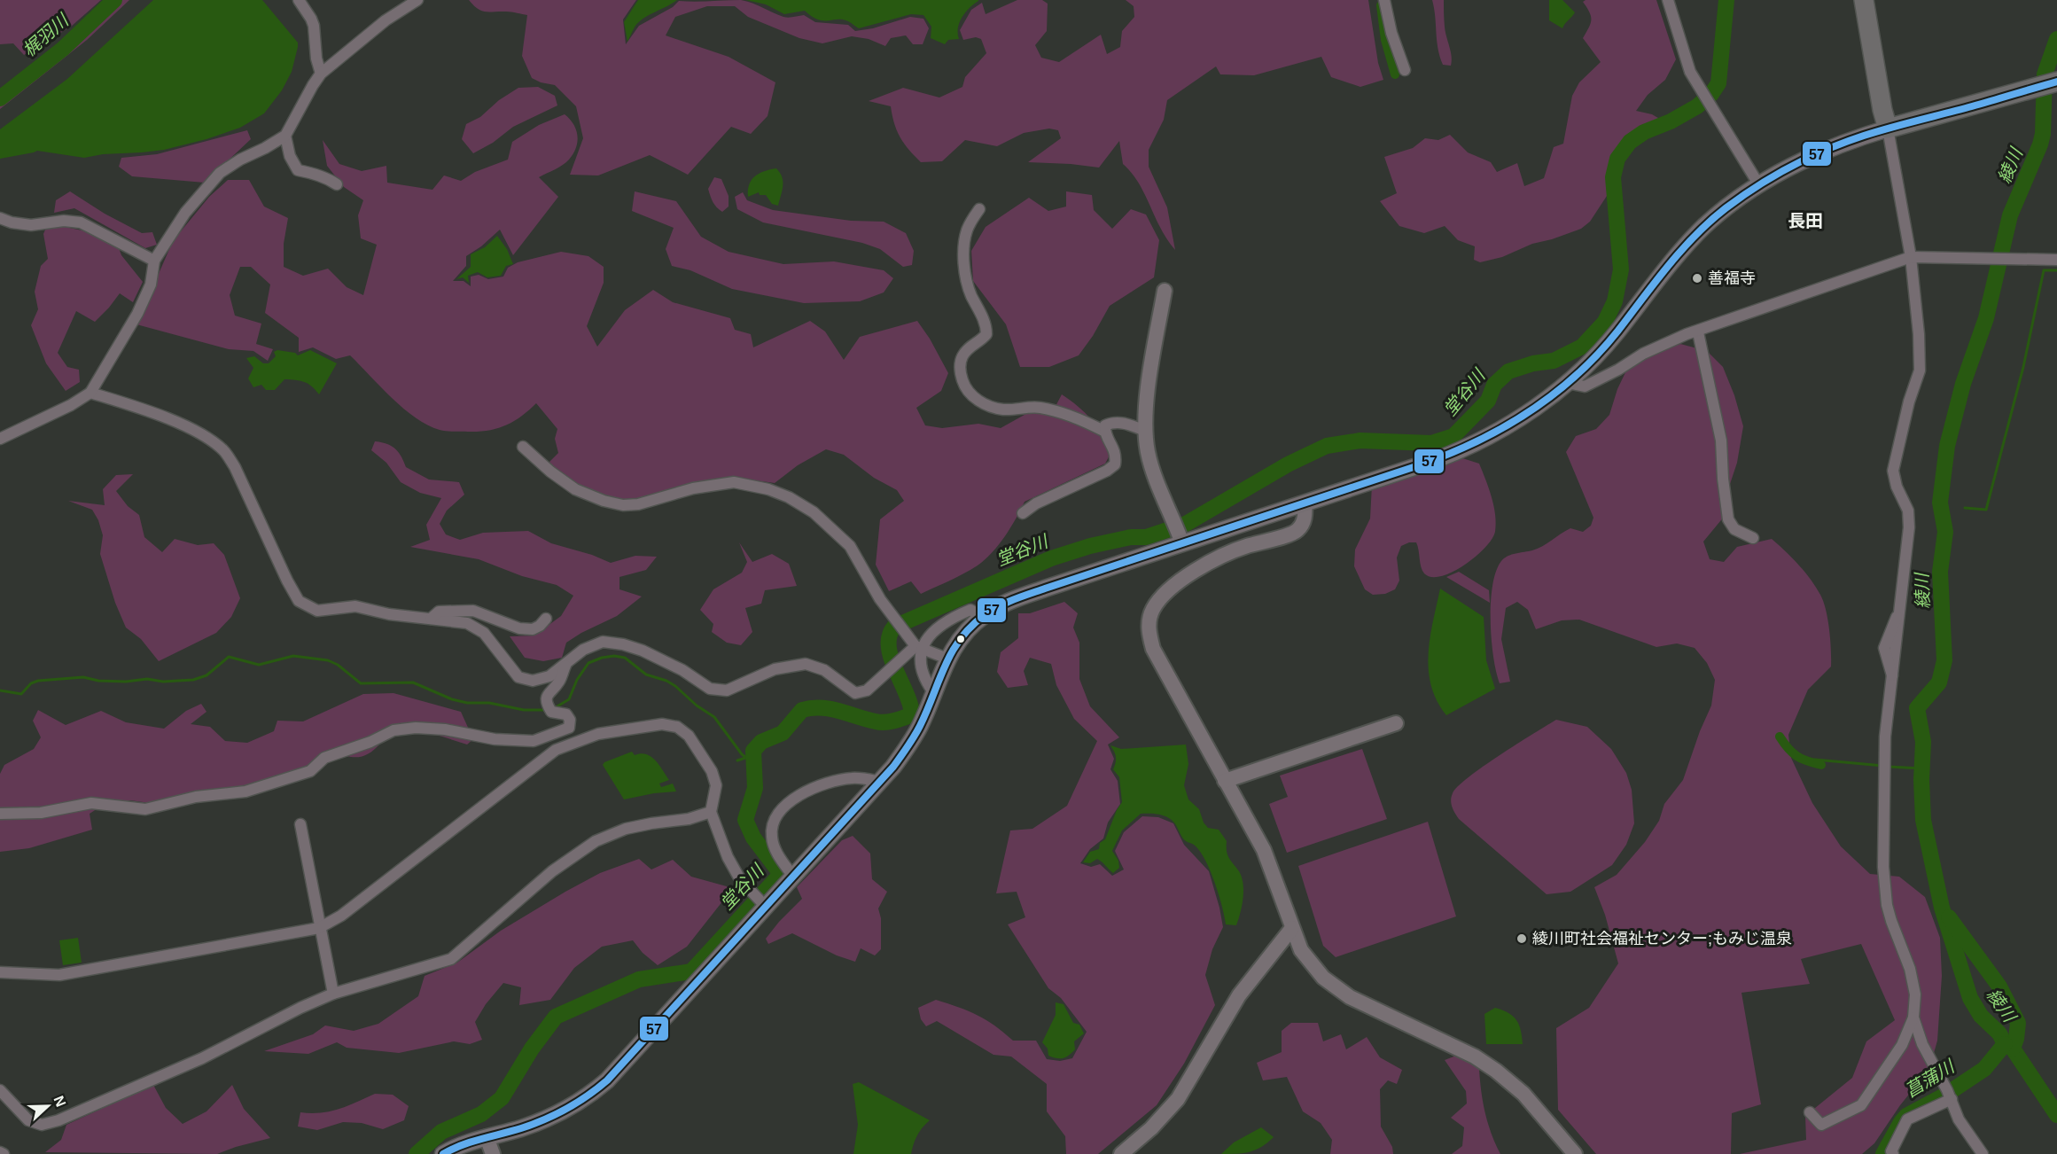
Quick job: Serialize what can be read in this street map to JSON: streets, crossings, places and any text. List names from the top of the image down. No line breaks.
{"districts":["長田"],"water":["梶羽川","綾川","堂谷川","菖蒲川"],"places":["善福寺","綾川町社会福祉センター;もみじ温泉"],"lines":["transit line 57"],"north":"right"}
